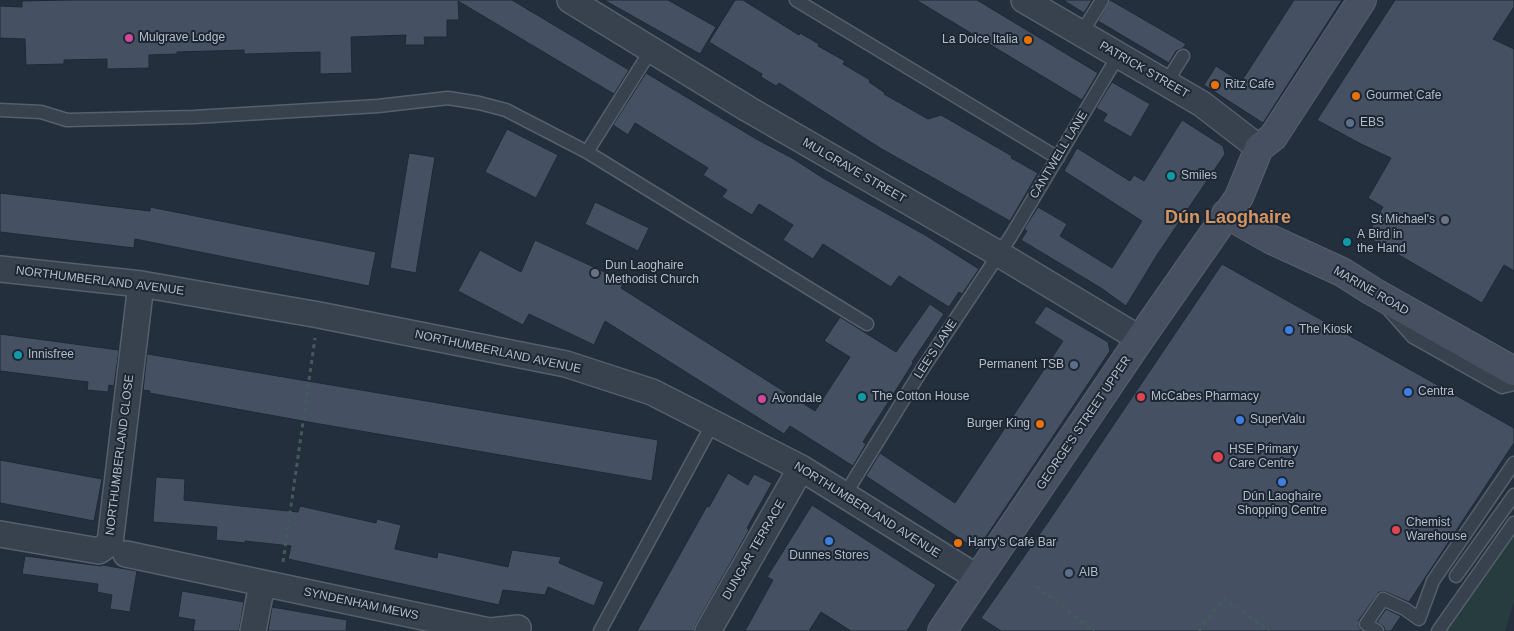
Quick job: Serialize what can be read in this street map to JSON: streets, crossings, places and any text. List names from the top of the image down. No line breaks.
{"streets":{"main road":["MARINE ROAD","GEORGE'S STREET UPPER"],"street":["PATRICK STREET","MULGRAVE STREET","NORTHUMBERLAND AVENUE","NORTHUMBERLAND CLOSE","DUNGAR TERRACE","SYNDENHAM MEWS"],"lane":["CANTWELL LANE","LEE'S LANE"]},"crossings":[["PATRICK STREET","CANTWELL LANE"],["PATRICK STREET","GEORGE'S STREET UPPER"],["CANTWELL LANE","MULGRAVE STREET"],["CANTWELL LANE","LEE'S LANE"],["MULGRAVE STREET","LEE'S LANE"],["MULGRAVE STREET","GEORGE'S STREET UPPER"],["NORTHUMBERLAND AVENUE","LEE'S LANE"],["NORTHUMBERLAND AVENUE","GEORGE'S STREET UPPER"],["NORTHUMBERLAND AVENUE","NORTHUMBERLAND CLOSE"],["NORTHUMBERLAND AVENUE","DUNGAR TERRACE"],["MARINE ROAD","GEORGE'S STREET UPPER"]],"districts":["Dún Laoghaire"],"places":["Mulgrave Lodge","La Dolce Italia","Ritz Cafe","Gourmet Cafe","EBS","Smiles","St Michael's","A Bird in the Hand","Dun Laoghaire Methodist Church","The Kiosk","Innisfree","Permanent TSB","Centra","The Cotton House","McCabes Pharmacy","Avondale","SuperValu","Burger King","HSE Primary Care Centre","Dún Laoghaire Shopping Centre","Chemist Warehouse","Dunnes Stores","Harry's Café Bar","AIB"]}
